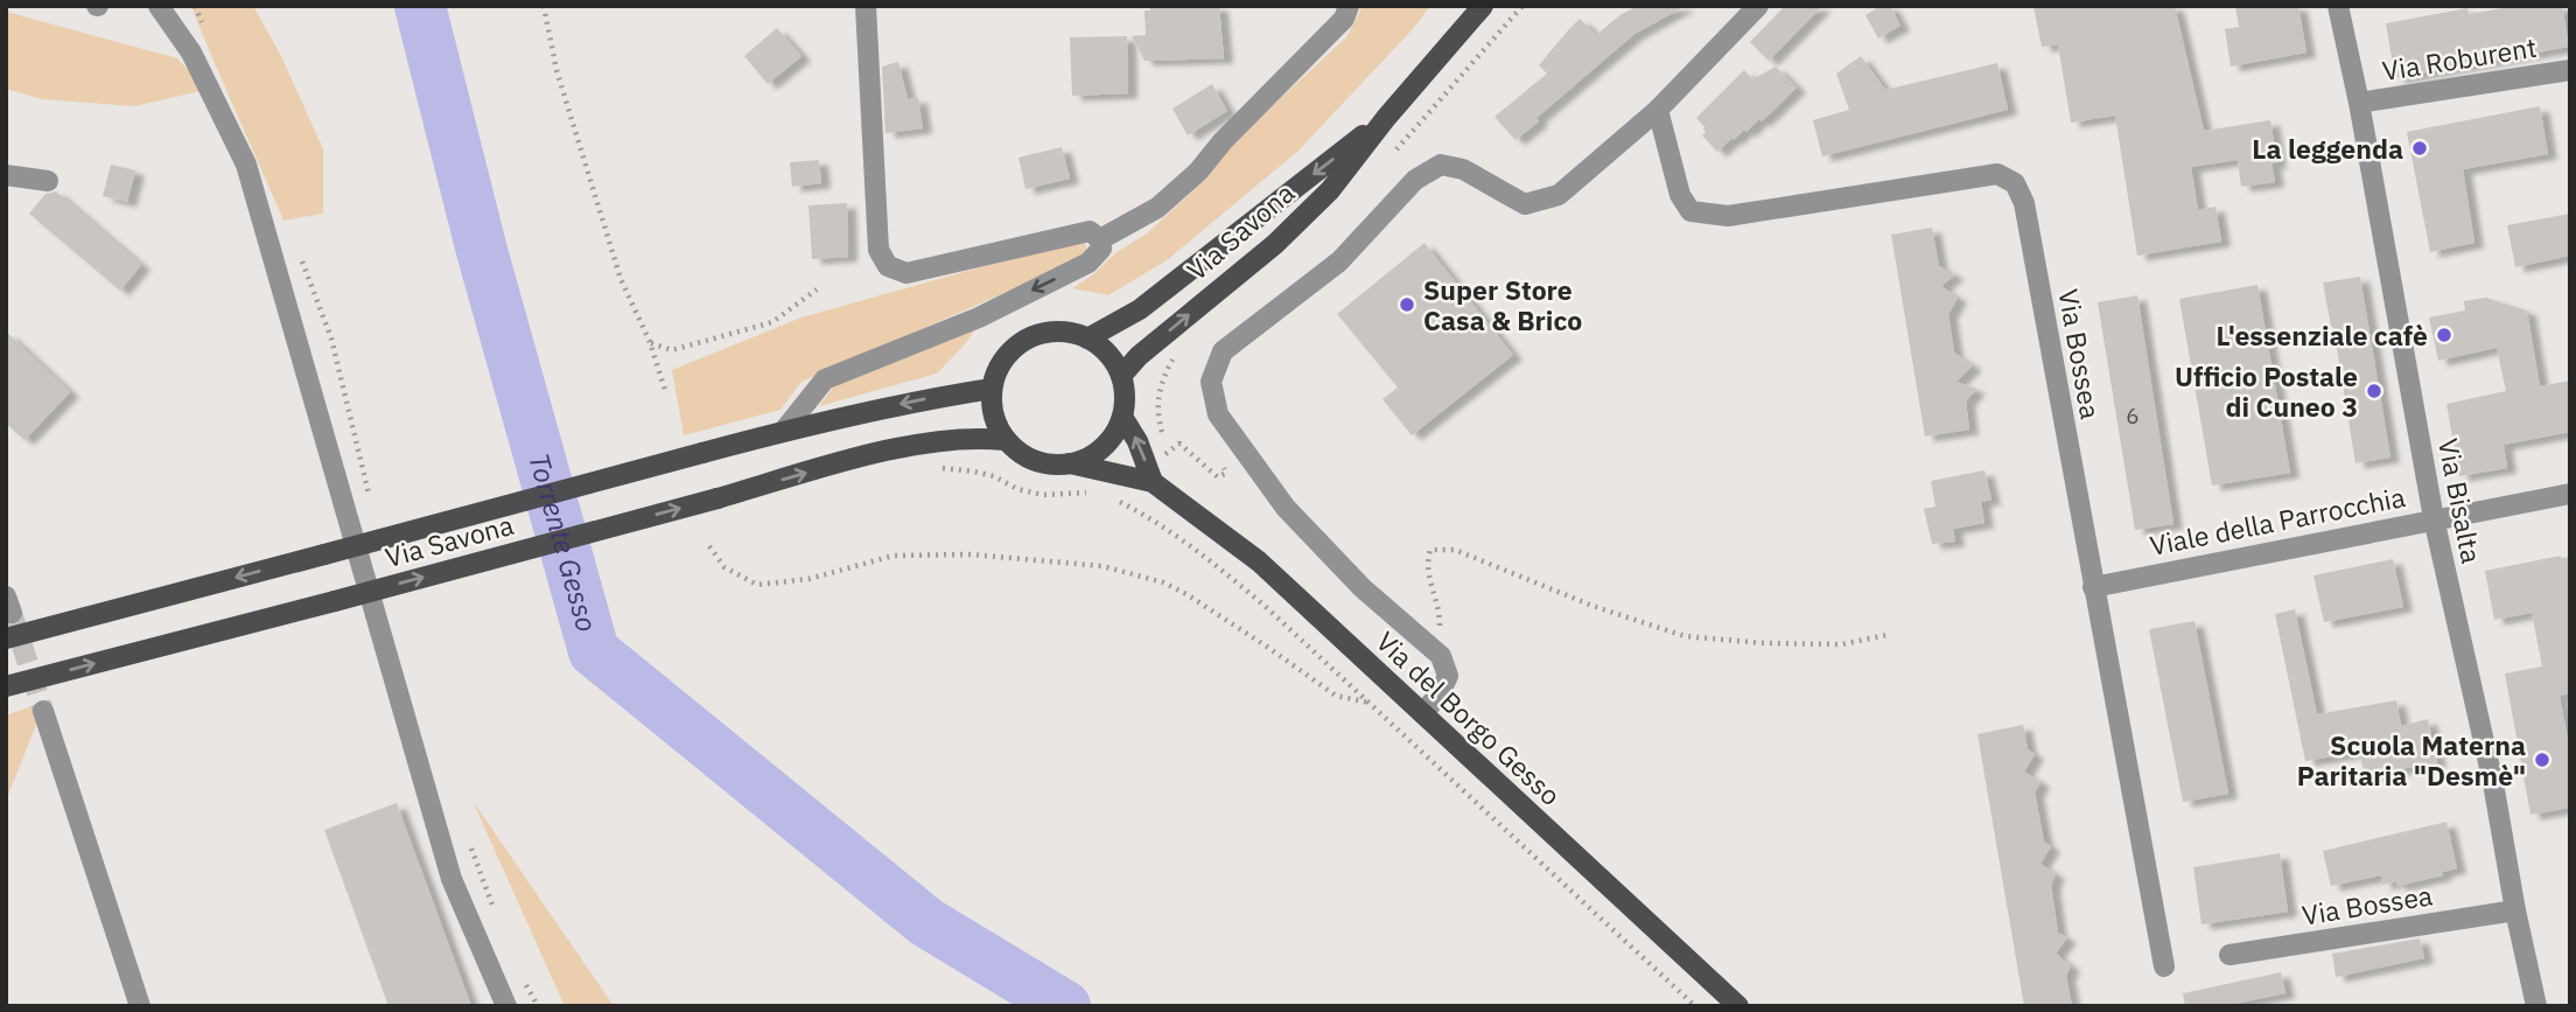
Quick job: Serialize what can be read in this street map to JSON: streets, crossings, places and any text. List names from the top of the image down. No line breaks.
{"streets":{"main road":["Via Savona","Via del Borgo Gesso"],"street":["Via Roburent","Via Bossea","Via Bisalta","Viale della Parrocchia"]},"crossings":[["Via Roburent","Via Bisalta"],["Via Savona","Via del Borgo Gesso"],["Via Bossea","Via Bisalta"],["Via Bossea","Viale della Parrocchia"],["Via Bisalta","Viale della Parrocchia"]],"water":["Torrente Gesso"],"places":["La leggenda","Super Store Casa & Brico","L'essenziale cafè","Ufficio Postale di Cuneo 3","Scuola Materna Paritaria \"Desmè\""],"house_numbers":["6"]}
